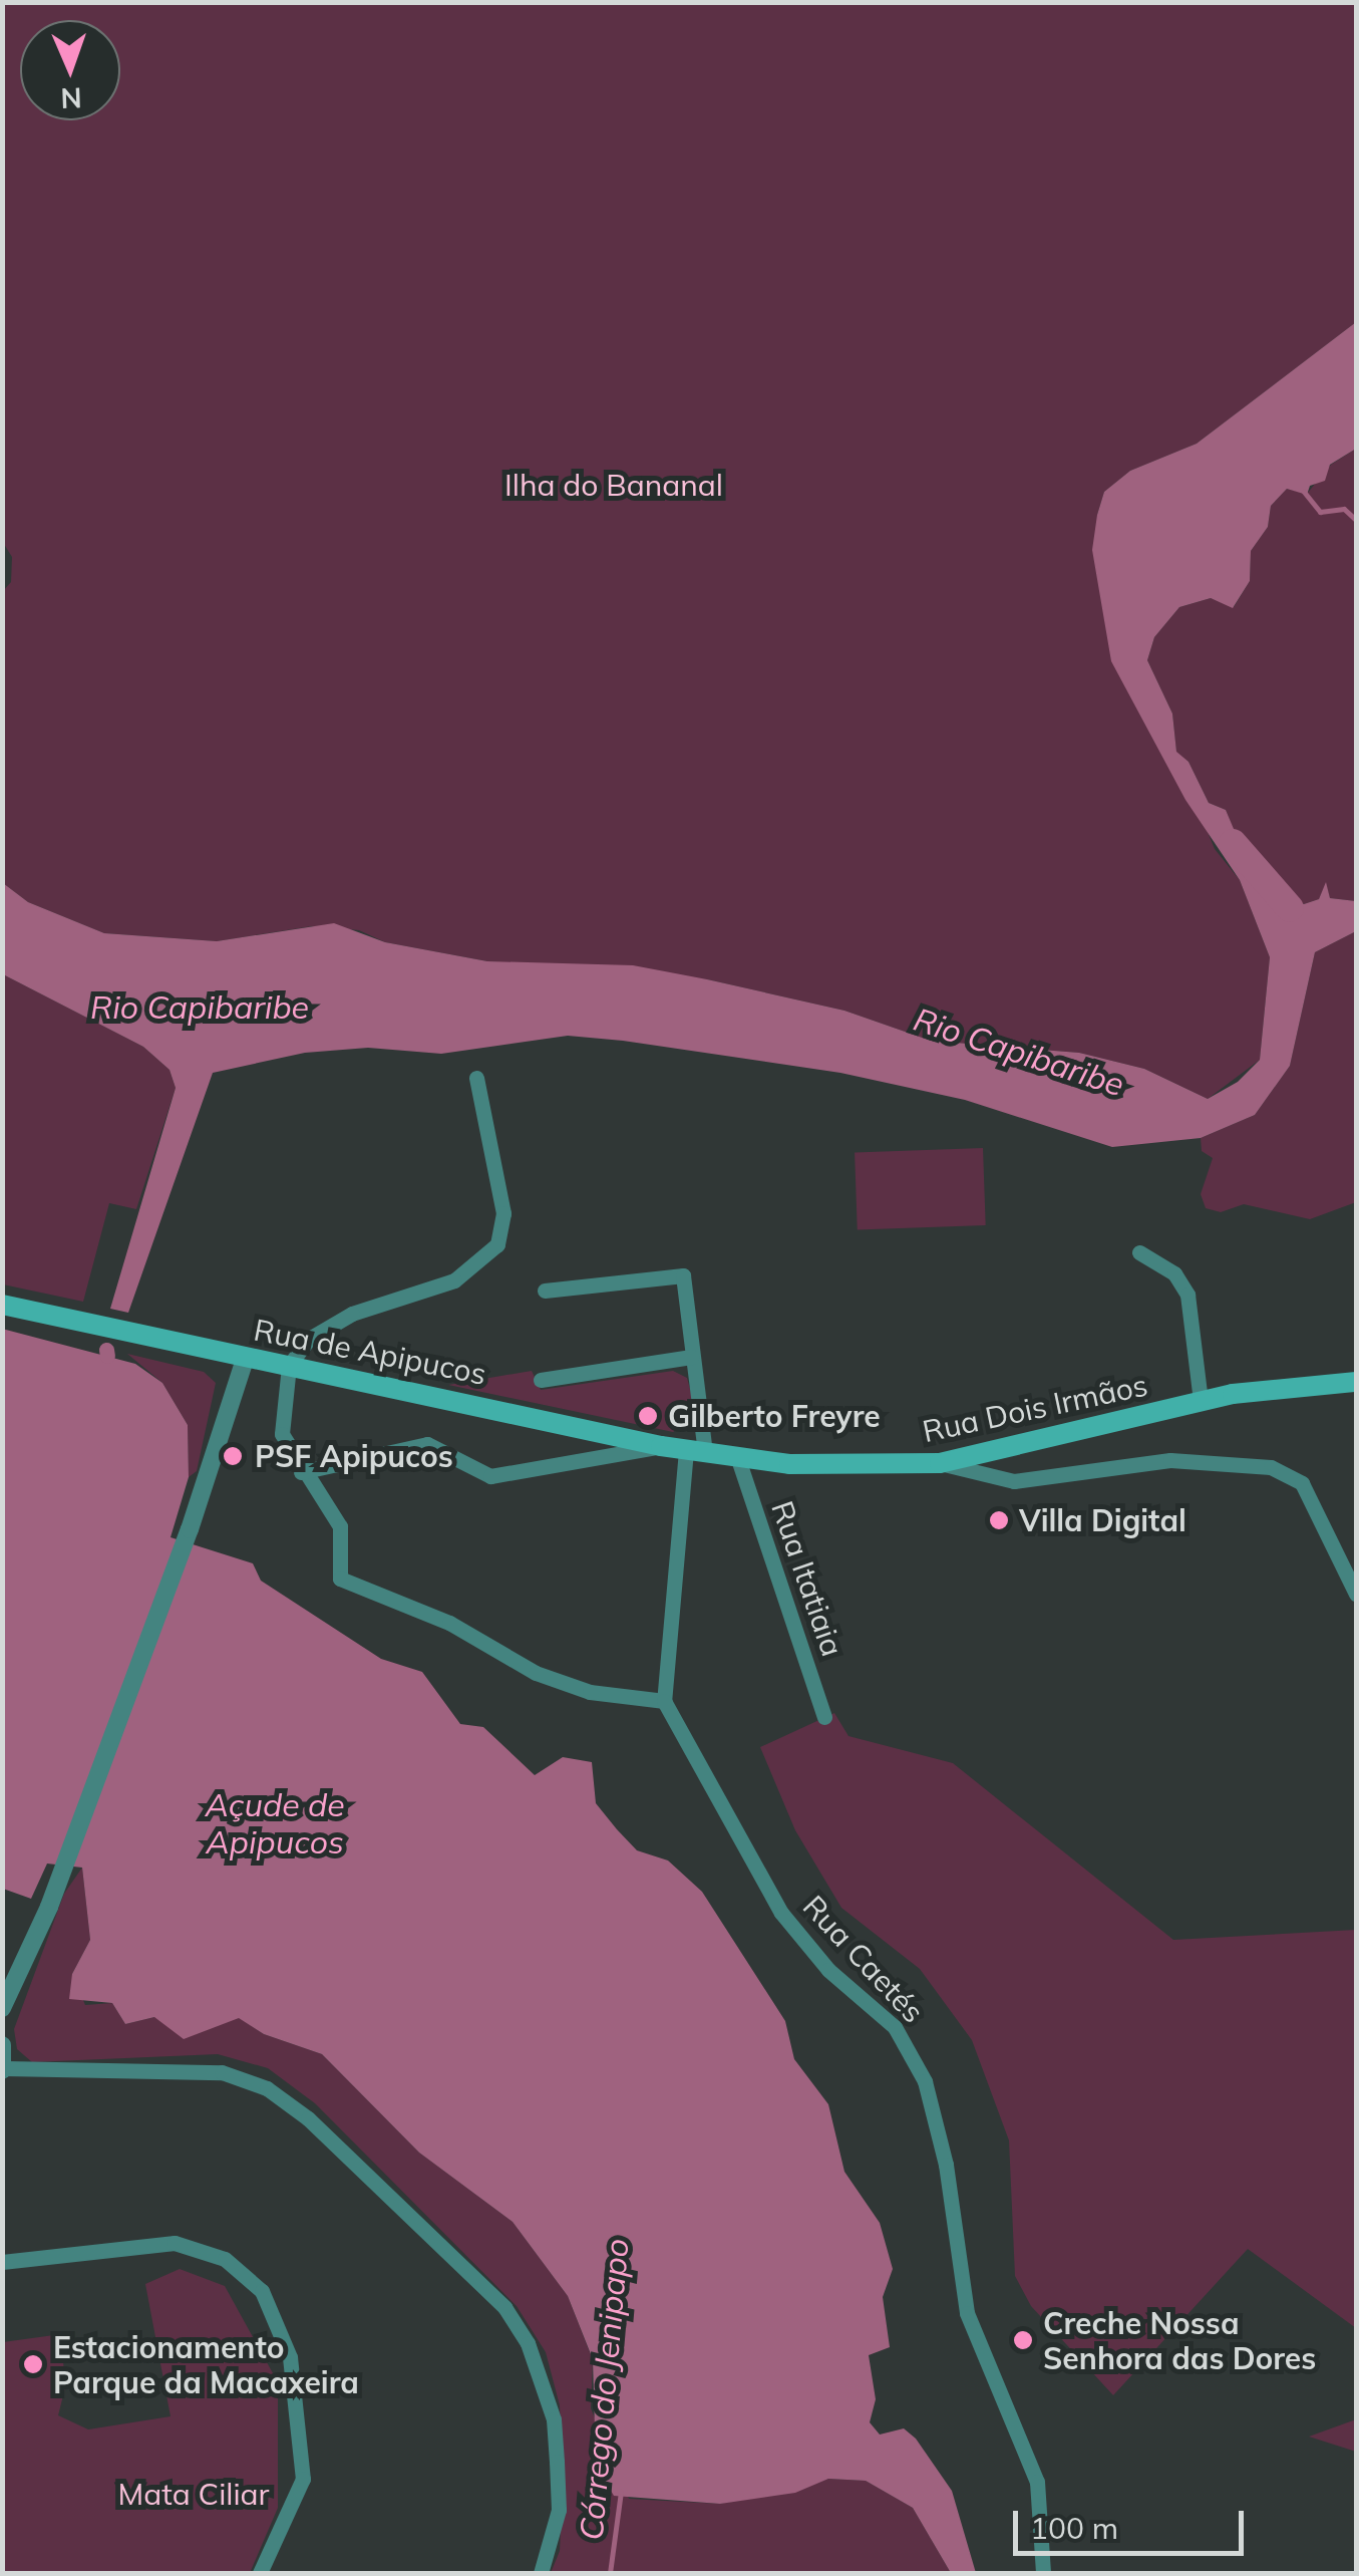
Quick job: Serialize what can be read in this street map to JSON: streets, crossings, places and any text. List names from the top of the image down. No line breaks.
{"streets":{"main road":["Rua de Apipucos","Rua Dois Irmãos"],"street":["Rua Itatiaia","Rua Caetés"]},"crossings":[["Rua de Apipucos","Rua Dois Irmãos"],["Rua de Apipucos","Rua Itatiaia"],["Rua Dois Irmãos","Rua Itatiaia"]],"water":["Rio Capibaribe","Açude de Apipucos","Córrego do Jenipapo"],"parks":["Ilha do Bananal","Mata Ciliar"],"places":["Gilberto Freyre","PSF Apipucos","Villa Digital","Creche Nossa Senhora das Dores","Estacionamento Parque da Macaxeira"],"scale_bar":"100 m","north":"bottom"}
